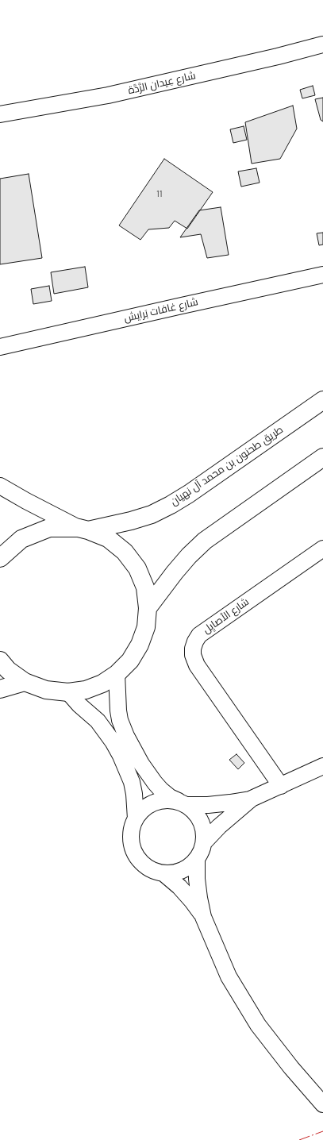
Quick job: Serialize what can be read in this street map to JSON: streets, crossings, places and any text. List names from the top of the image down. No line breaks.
{"streets":{"main road":["طريق طحنون بن محمد آل نهيان"],"street":["شارع عِيدان الرَّدَّة","شارع غافات بَرايش","شارع الأصايِل"]},"house_numbers":["11"]}
